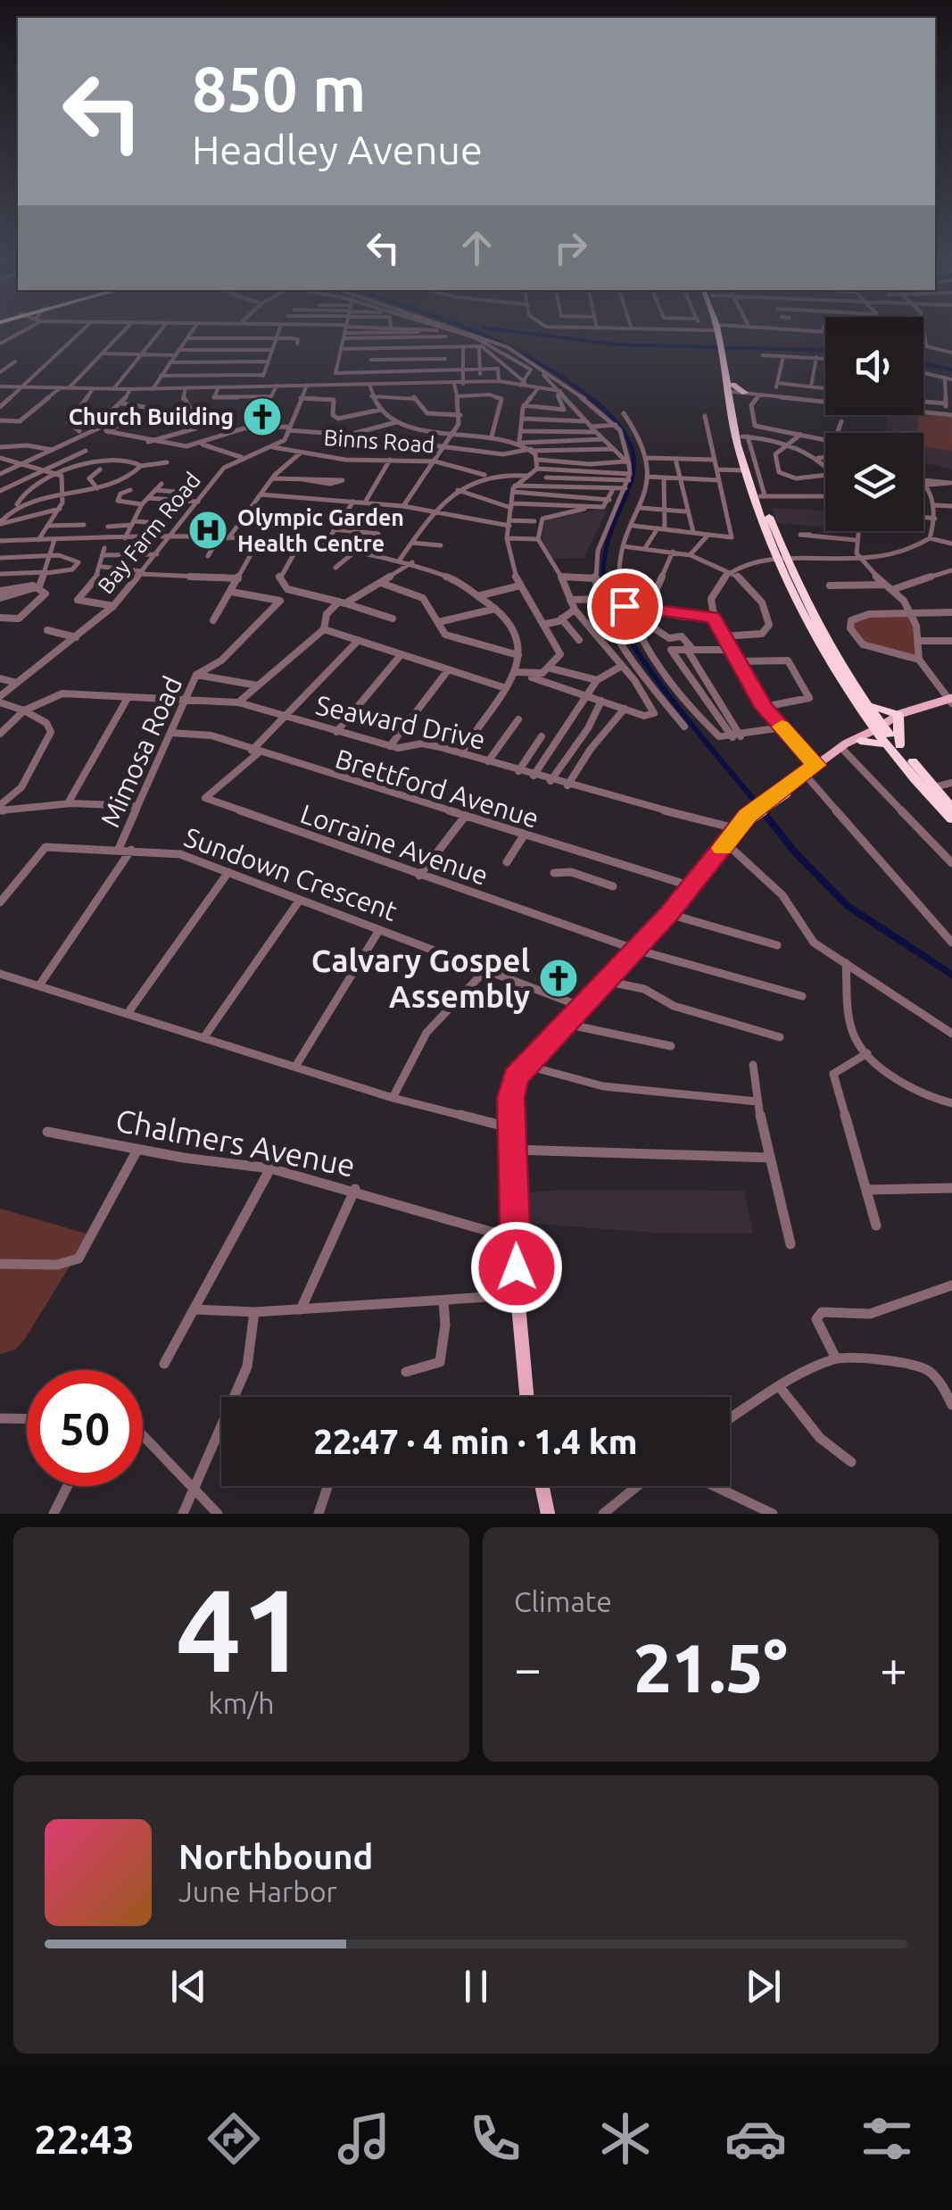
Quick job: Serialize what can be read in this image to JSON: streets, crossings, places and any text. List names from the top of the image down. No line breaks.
{"streets":{"street":["Binns Road","Bay Farm Road","Seaward Drive","Mimosa Road","Brettford Avenue","Lorraine Avenue","Sundown Crescent","Chalmers Avenue"]},"crossings":[["Binns Road","Bay Farm Road"],["Seaward Drive","Mimosa Road"],["Mimosa Road","Brettford Avenue"],["Mimosa Road","Sundown Crescent"],["Brettford Avenue","Lorraine Avenue"]],"places":{"church":["Church Building","Calvary Gospel Assembly"],"hospital":["Olympic Garden Health Centre"]},"page":{"turn":["850 m","Headley Avenue"],"limit":"50","trip":"22:47 · 4 min · 1.4 km","tile":[["41","km/h"],"Climate"],"heat":["−","21.5°","+"],"song":["Northbound","June Harbor"],"tabs":"22:43"}}
